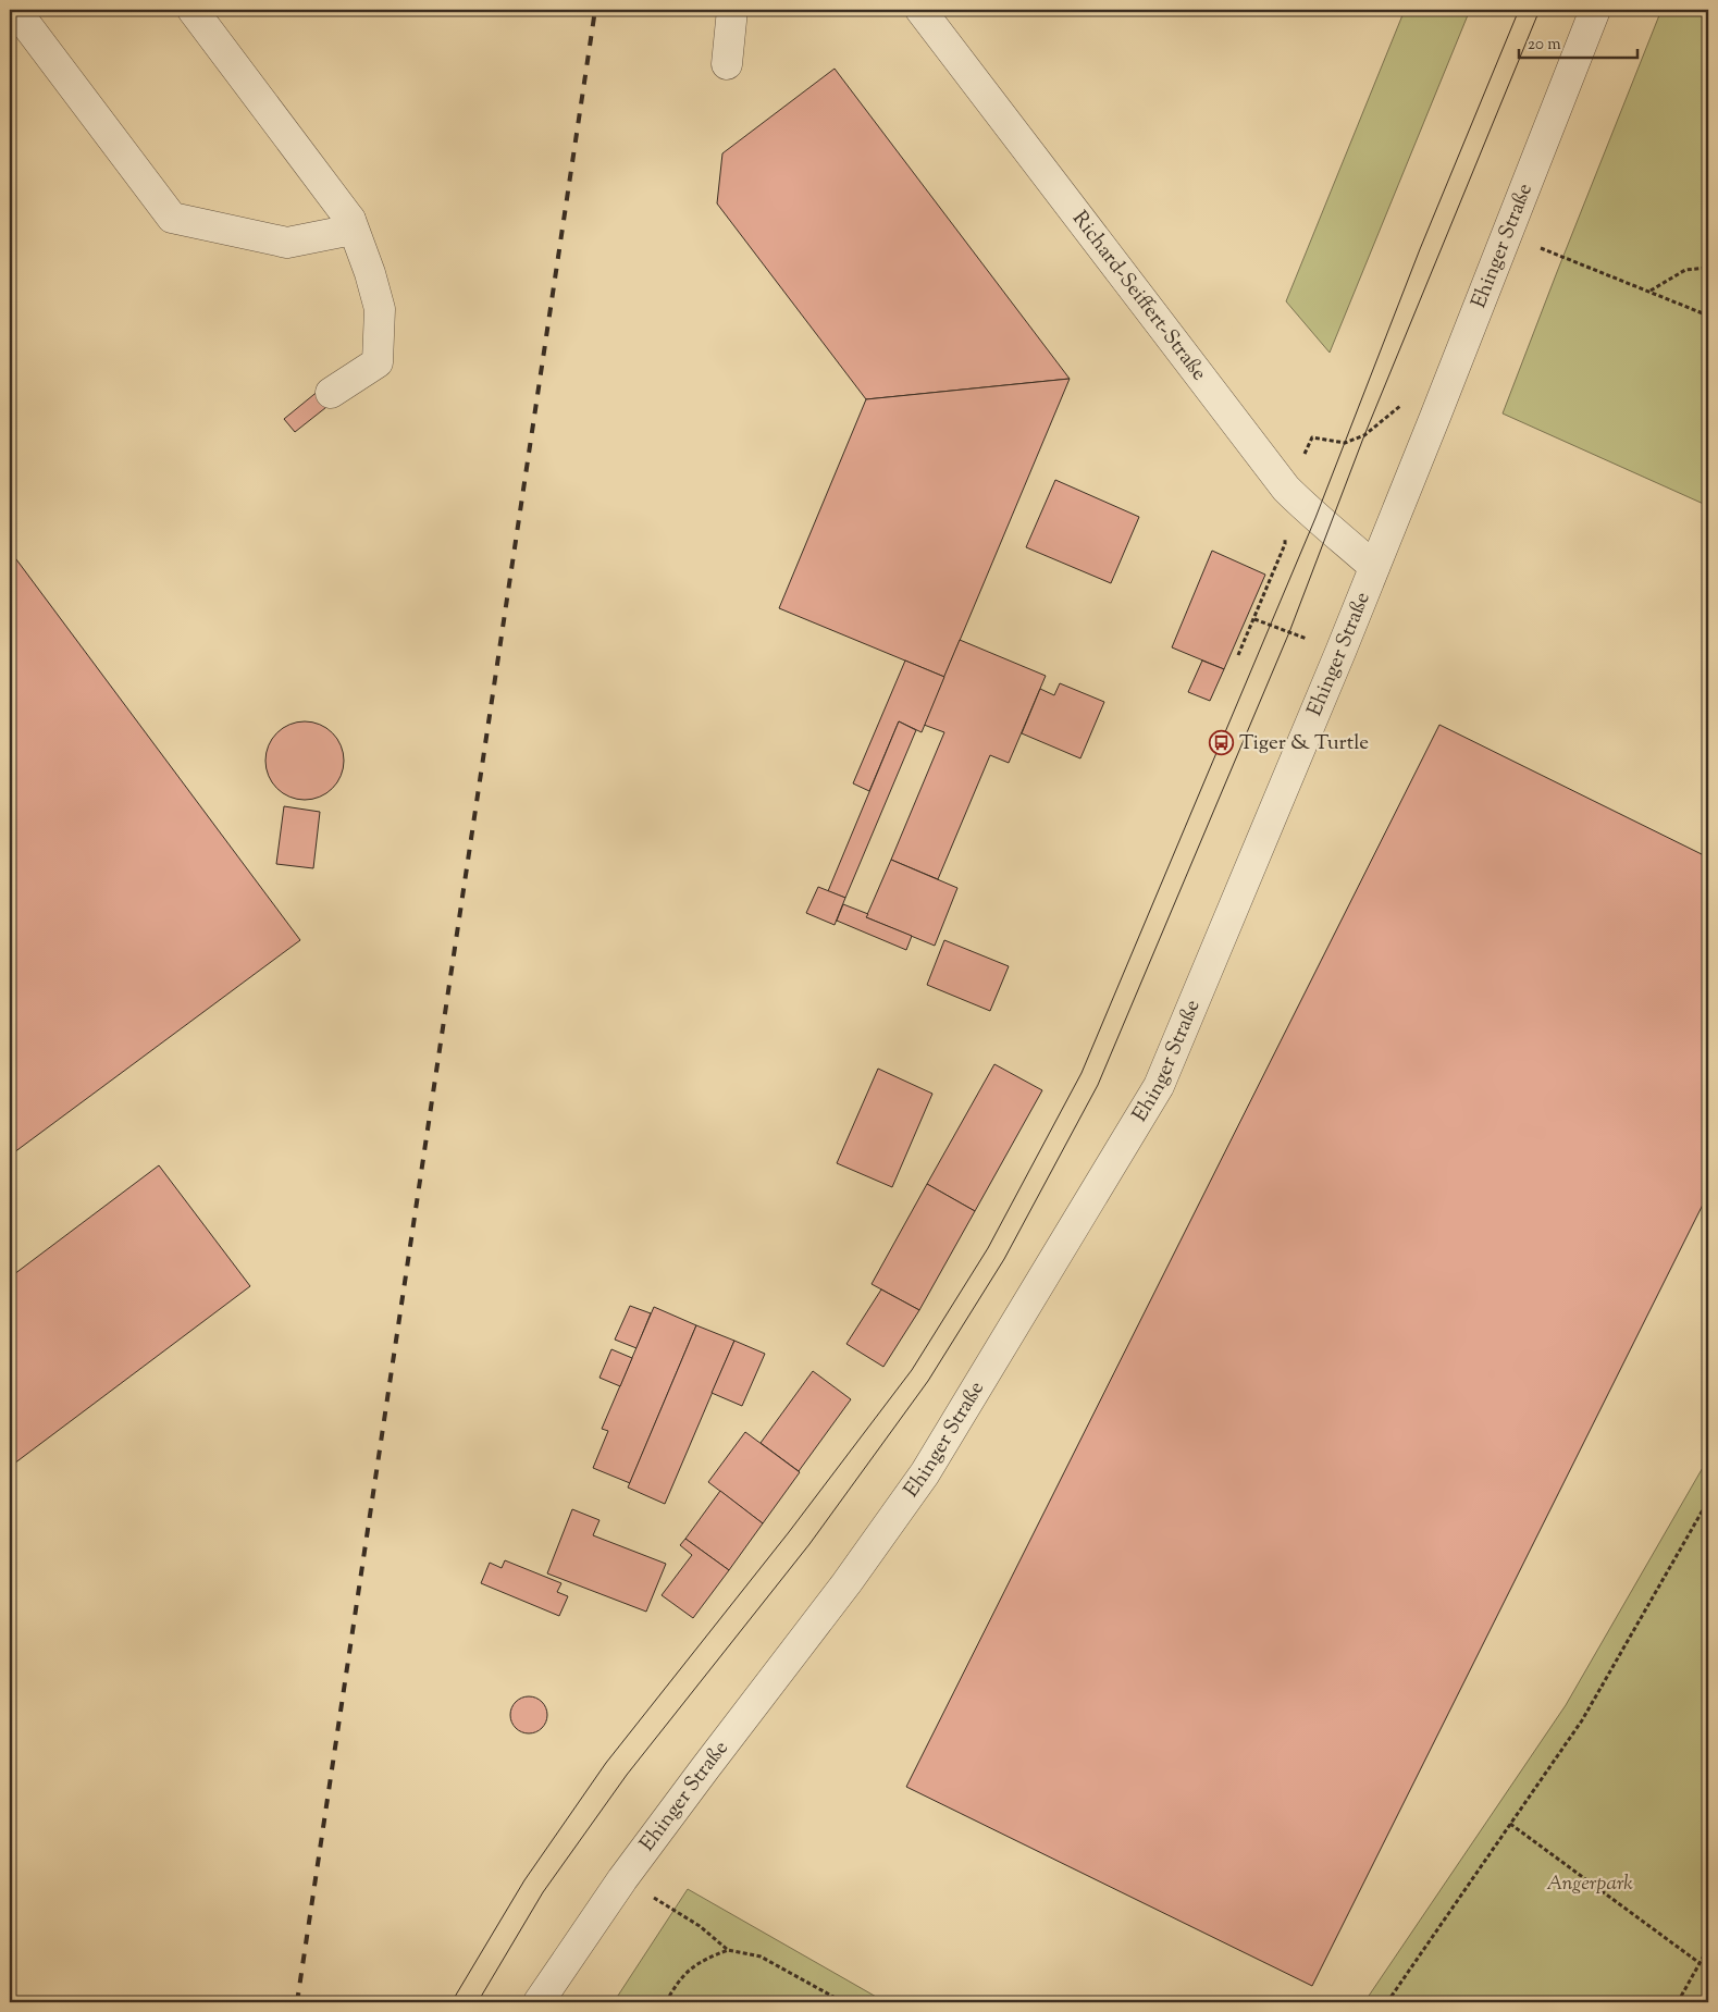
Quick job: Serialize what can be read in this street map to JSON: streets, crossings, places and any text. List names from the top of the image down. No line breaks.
{"streets":{"street":["Ehinger Straße","Richard-Seiffert-Straße"]},"crossings":[["Ehinger Straße","Richard-Seiffert-Straße"]],"parks":["Angerpark"],"places":{"bus stop":["Tiger & Turtle"]},"scale_bar":"20 m"}
